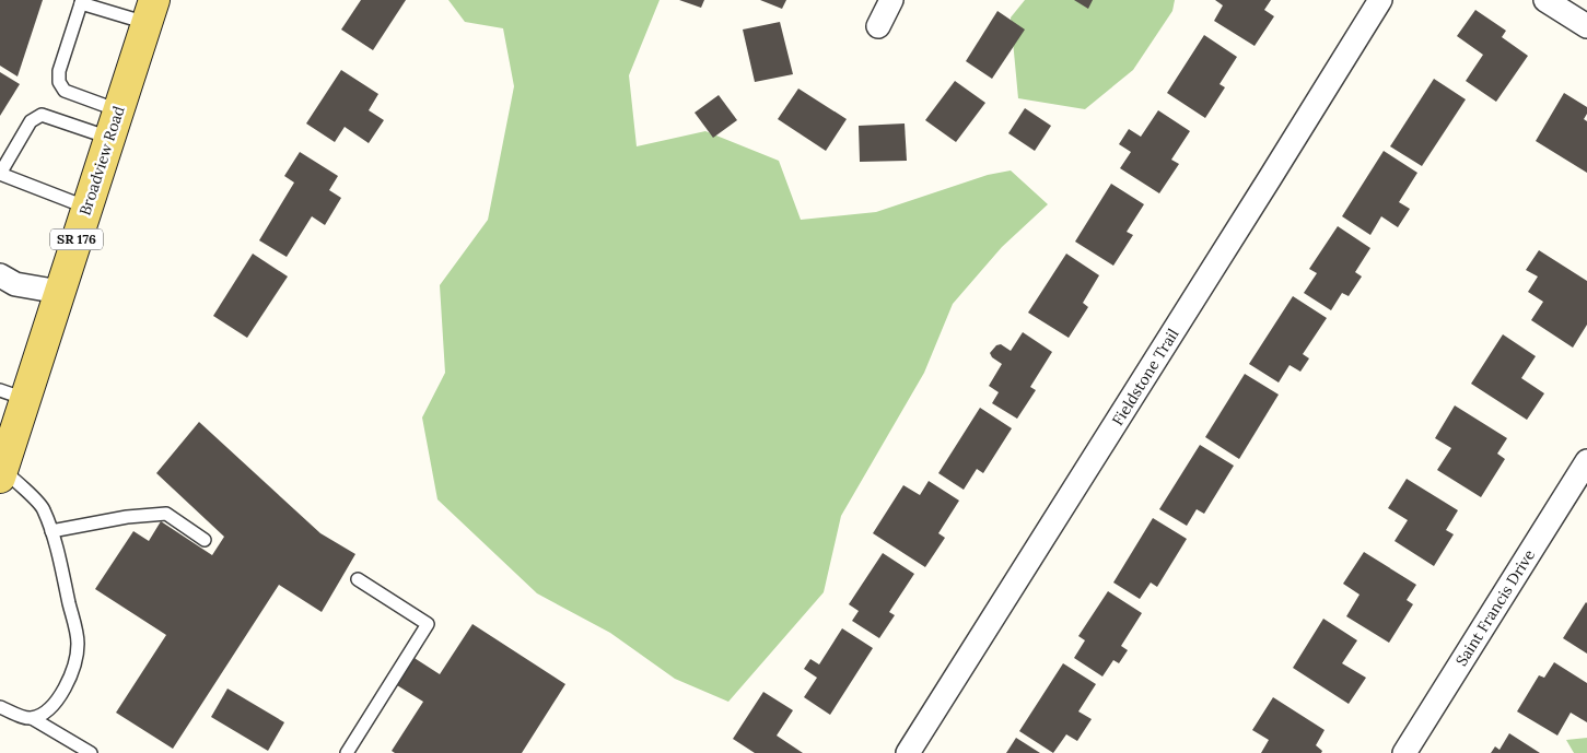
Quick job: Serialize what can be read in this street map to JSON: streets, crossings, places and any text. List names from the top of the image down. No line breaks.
{"streets":{"main road":["Broadview Road","SR 176"],"street":["Fieldstone Trail","Saint Francis Drive"]}}
